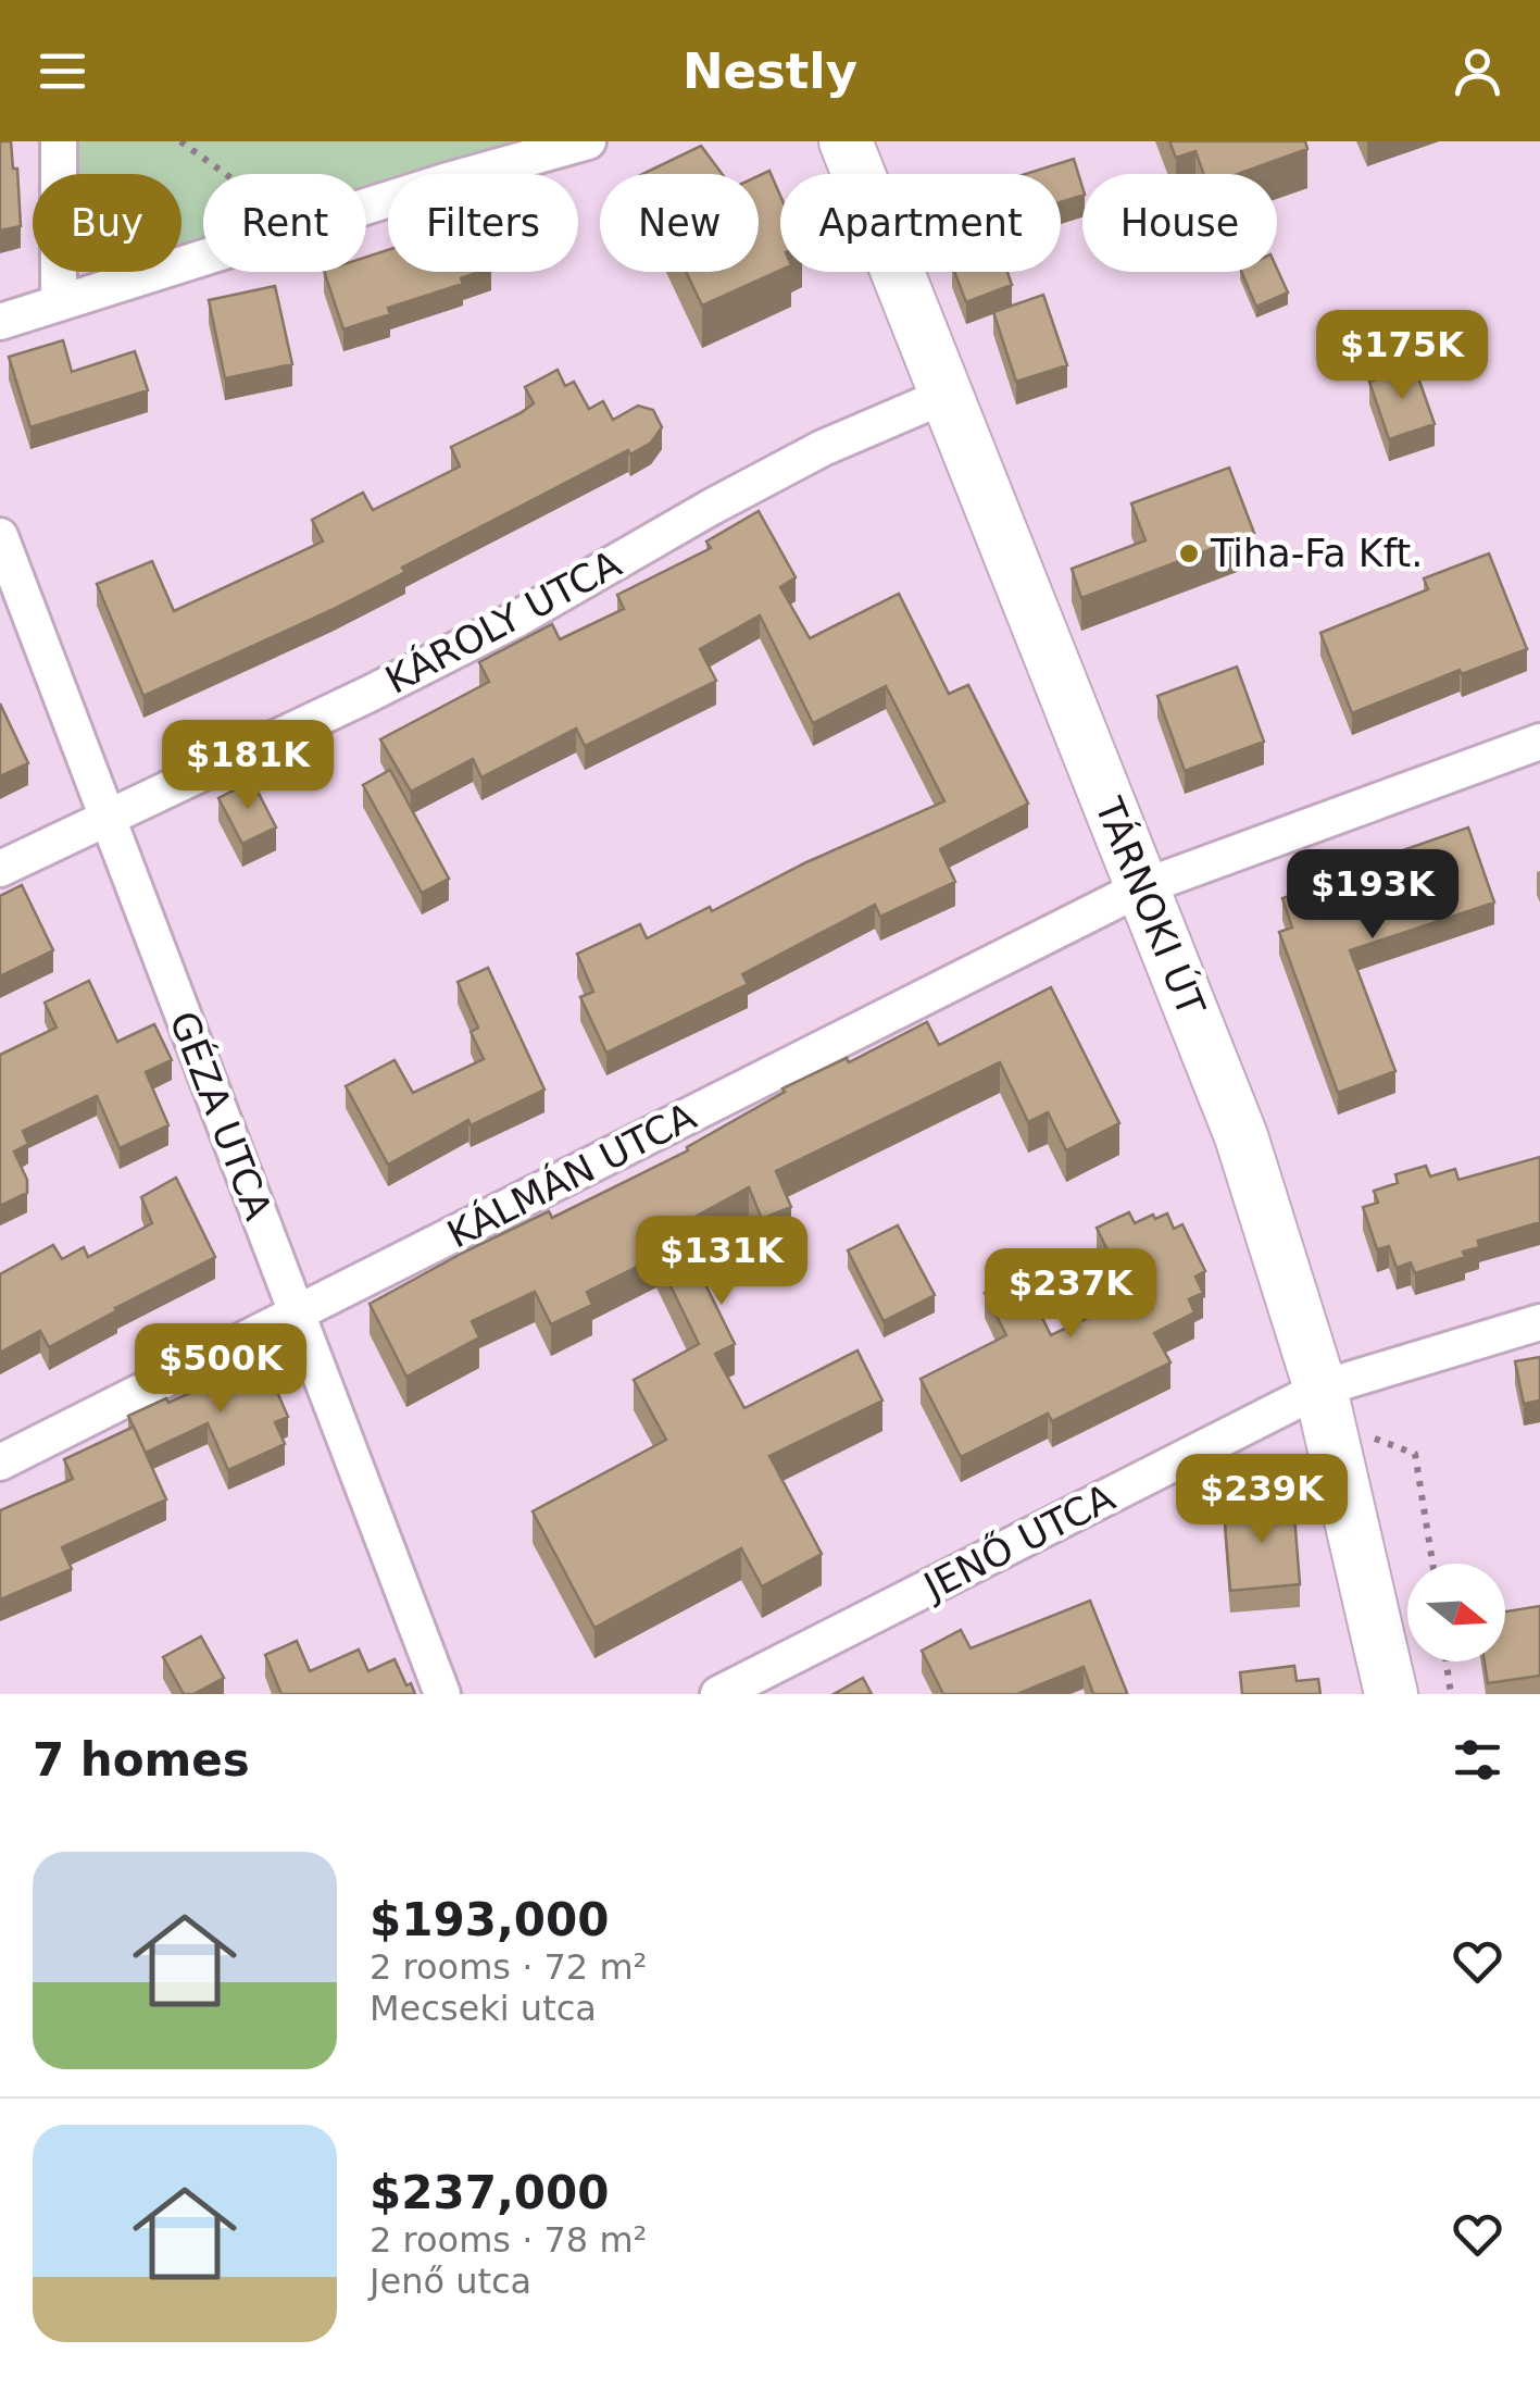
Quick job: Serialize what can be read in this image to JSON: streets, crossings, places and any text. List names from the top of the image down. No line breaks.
{"streets":{"street":["KÁROLY UTCA","TÁRNOKI ÚT","GÉZA UTCA","KÁLMÁN UTCA","JENŐ UTCA"]},"crossings":[["KÁROLY UTCA","TÁRNOKI ÚT"],["KÁROLY UTCA","GÉZA UTCA"],["TÁRNOKI ÚT","KÁLMÁN UTCA"],["TÁRNOKI ÚT","JENŐ UTCA"],["GÉZA UTCA","KÁLMÁN UTCA"]],"places":["Tiha-Fa Kft."],"north":"right","page":{"header":"Nestly","chip":["Buy","Rent","Filters","New","Apartment","House"],"price":["$175K","$181K","$193K","$131K","$237K","$500K","$239K"],"heading":"7 homes","list":[{"name":"$193,000","note":"2 rooms · 72 m² · Mecseki utca"},{"name":"$237,000","note":"2 rooms · 78 m² · Jenő utca"}]}}
